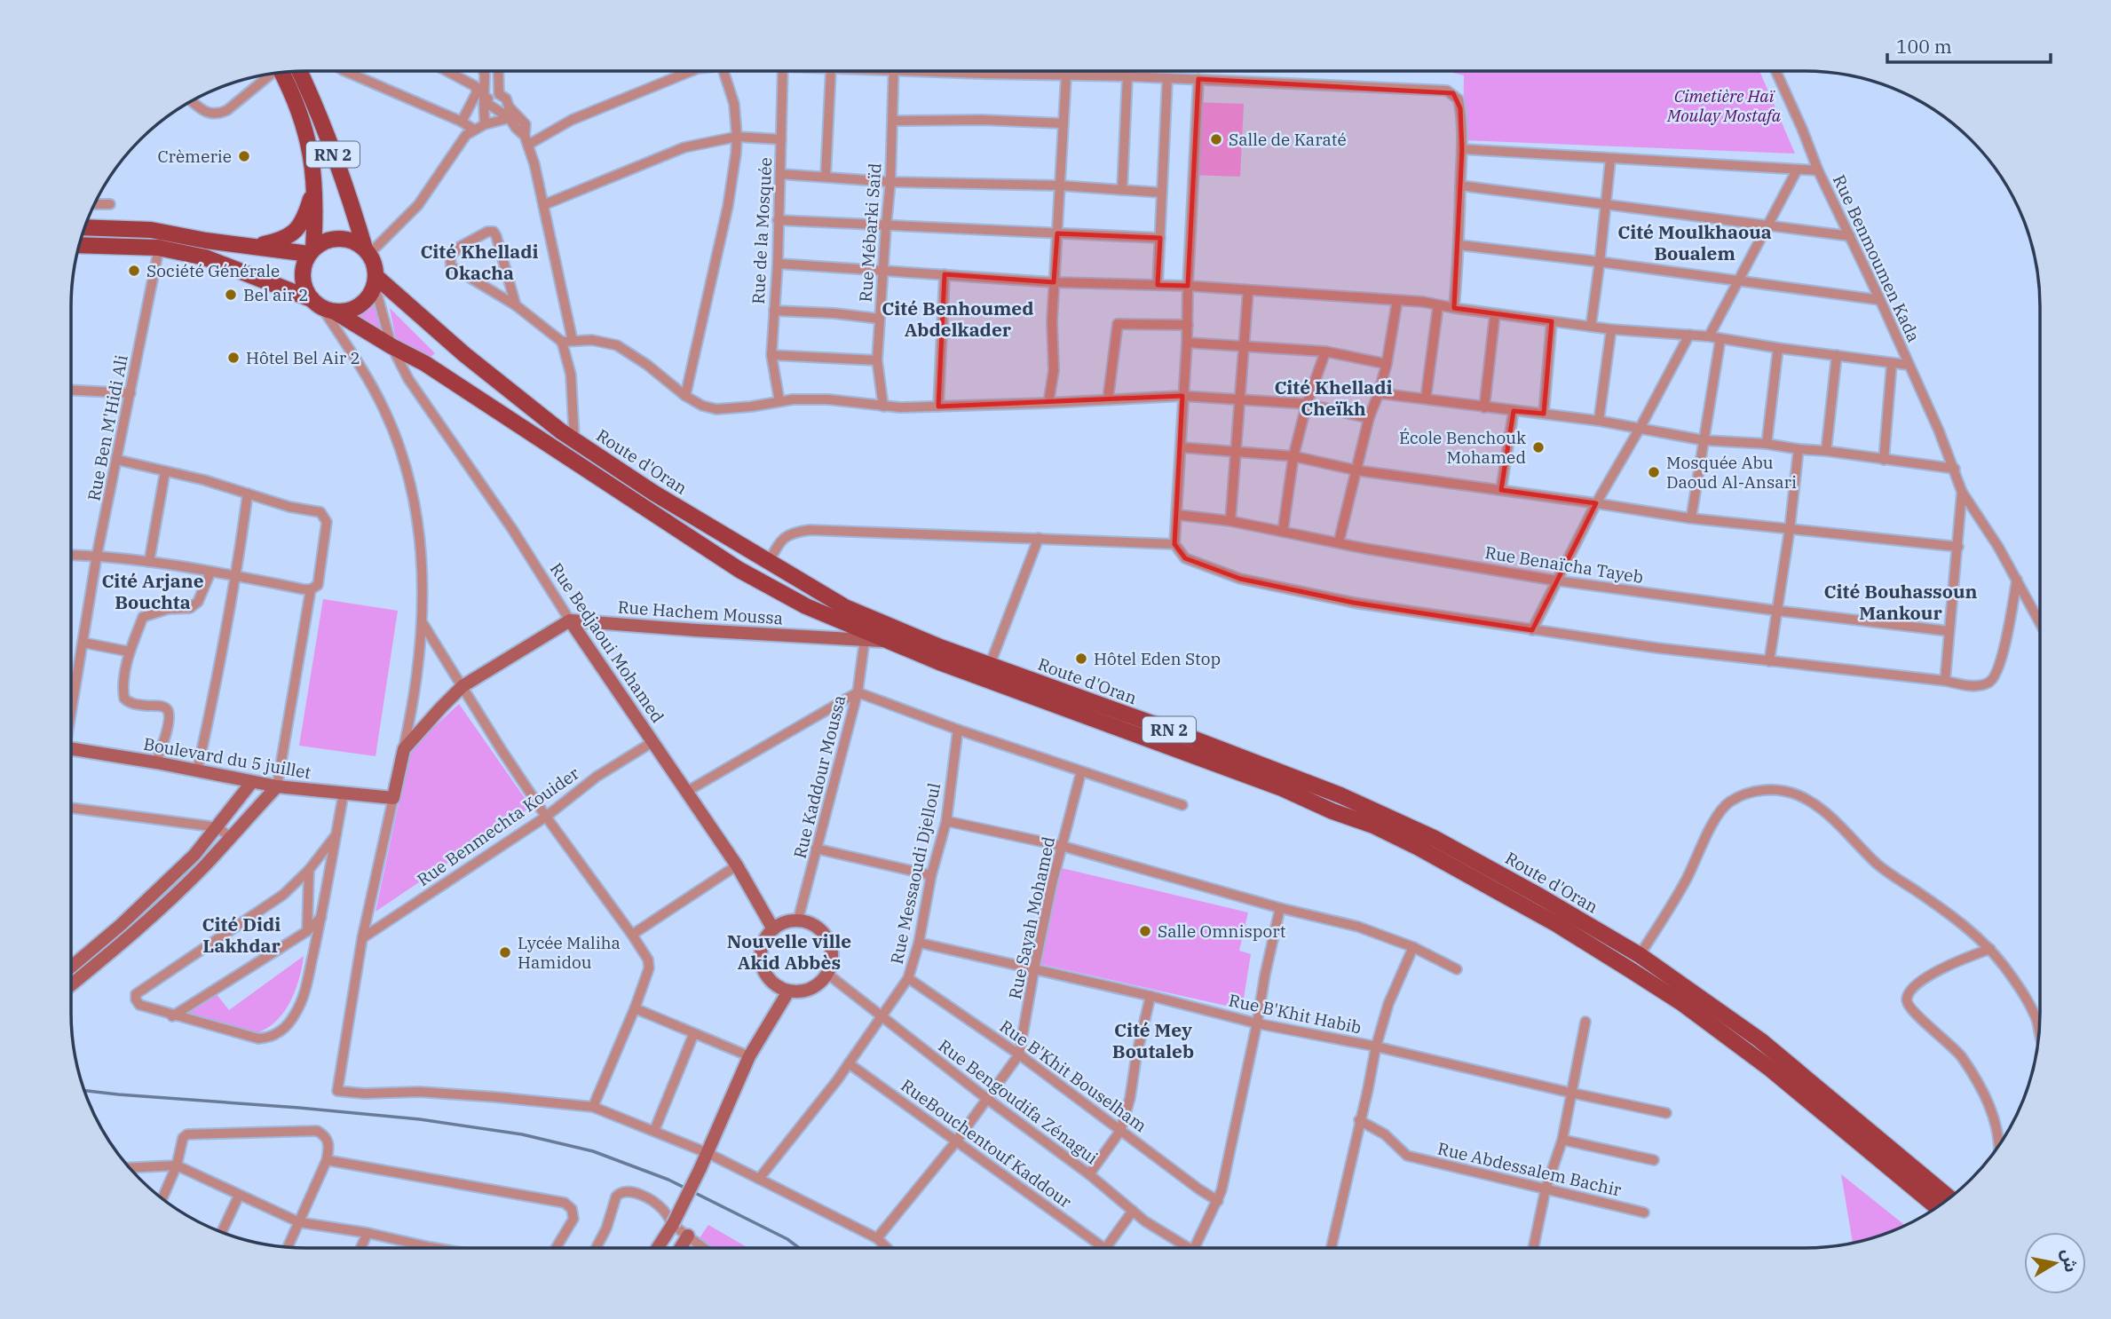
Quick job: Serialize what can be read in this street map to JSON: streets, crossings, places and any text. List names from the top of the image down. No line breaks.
{"streets":{"main road":["RN 2","Route d'Oran"],"street":["Rue de la Mosquée","Rue Mébarki Saïd","Rue Benmoumen Kada","Rue Ben M'Hidi Ali","Rue Benaïcha Tayeb","Rue Hachem Moussa","Rue Bedjaoui Mohamed","Boulevard du 5 juillet","Rue Kaddour Moussa","Rue Benmechta Kouider","Rue Messaoudi Djelloul","Rue Sayah Mohamed","Rue B'Khit Habib","Rue B'Khit Bouselham","Rue Bengoudifa Zénagui","RueBouchentouf Kaddour","Rue Abdessalem Bachir"]},"crossings":[["RN 2","Route d'Oran"],["RN 2","Rue Bedjaoui Mohamed"],["Route d'Oran","Rue Hachem Moussa"],["Route d'Oran","Rue Bedjaoui Mohamed"],["Rue Hachem Moussa","Rue Bedjaoui Mohamed"],["Rue Hachem Moussa","Rue Kaddour Moussa"],["Rue Bedjaoui Mohamed","Rue Kaddour Moussa"],["Rue Bedjaoui Mohamed","Rue Benmechta Kouider"],["Rue Bedjaoui Mohamed","Rue Bengoudifa Zénagui"],["Rue Kaddour Moussa","Rue Bengoudifa Zénagui"],["Rue Messaoudi Djelloul","Rue B'Khit Habib"],["Rue Messaoudi Djelloul","Rue B'Khit Bouselham"],["Rue Messaoudi Djelloul","Rue Bengoudifa Zénagui"],["Rue Messaoudi Djelloul","RueBouchentouf Kaddour"],["Rue Sayah Mohamed","Rue B'Khit Habib"],["Rue Sayah Mohamed","Rue B'Khit Bouselham"],["Rue Sayah Mohamed","Rue Bengoudifa Zénagui"],["Rue Sayah Mohamed","RueBouchentouf Kaddour"]],"districts":["Cité Moulkhaoua Boualem","Cité Khelladi Okacha","Cité Benhoumed Abdelkader","Cité Khelladi Cheïkh","Cité Arjane Bouchta","Cité Bouhassoun Mankour","Cité Didi Lakhdar","Nouvelle ville Akid Abbès","Cité Mey Boutaleb"],"parks":["Cimetière Haï Moulay Mostafa"],"places":["Salle de Karaté","Crèmerie","Société Générale","Bel air 2","Hôtel Bel Air 2","École Benchouk Mohamed","Mosquée Abu Daoud Al-Ansari","Hôtel Eden Stop","Salle Omnisport","Lycée Maliha Hamidou"],"scale_bar":"100 m","north":"right"}
